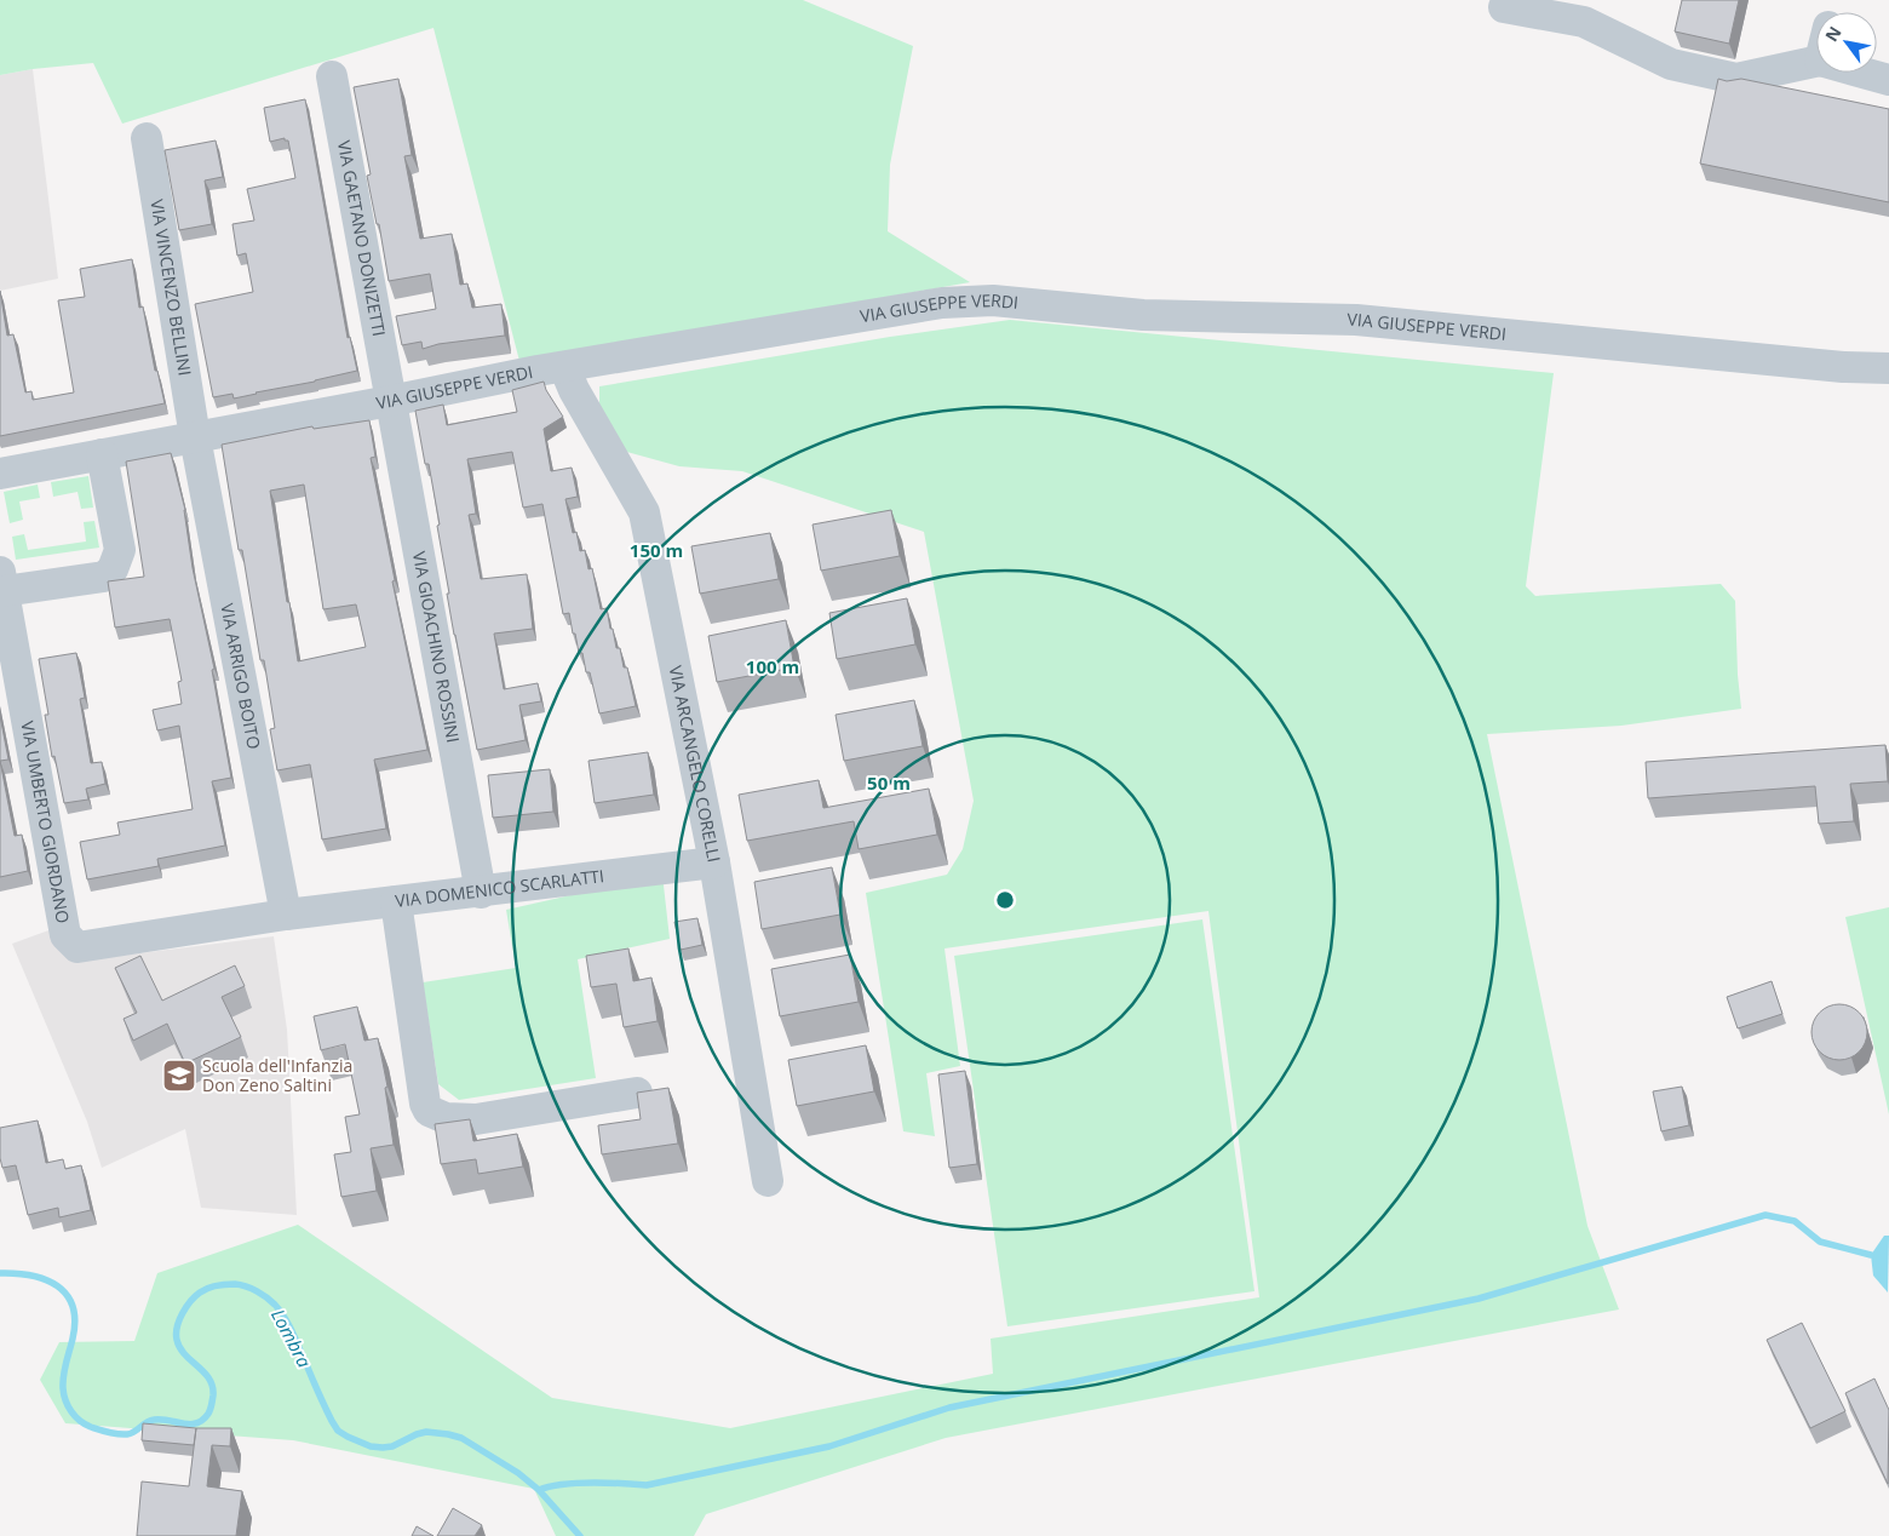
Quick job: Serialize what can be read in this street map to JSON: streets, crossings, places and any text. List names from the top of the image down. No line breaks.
{"streets":{"street":["VIA GAETANO DONIZETTI","VIA VINCENZO BELLINI","VIA GIUSEPPE VERDI","VIA GIOACHINO ROSSINI","VIA ARRIGO BOITO","VIA ARCANGELO CORELLI","VIA UMBERTO GIORDANO","VIA DOMENICO SCARLATTI"]},"crossings":[["VIA GAETANO DONIZETTI","VIA GIUSEPPE VERDI"],["VIA GAETANO DONIZETTI","VIA GIOACHINO ROSSINI"],["VIA VINCENZO BELLINI","VIA GIUSEPPE VERDI"],["VIA VINCENZO BELLINI","VIA ARRIGO BOITO"],["VIA GIUSEPPE VERDI","VIA GIOACHINO ROSSINI"],["VIA GIUSEPPE VERDI","VIA ARRIGO BOITO"],["VIA GIUSEPPE VERDI","VIA ARCANGELO CORELLI"],["VIA GIOACHINO ROSSINI","VIA DOMENICO SCARLATTI"],["VIA ARRIGO BOITO","VIA UMBERTO GIORDANO"],["VIA ARRIGO BOITO","VIA DOMENICO SCARLATTI"],["VIA ARCANGELO CORELLI","VIA DOMENICO SCARLATTI"],["VIA UMBERTO GIORDANO","VIA DOMENICO SCARLATTI"]],"water":["Lombra"],"places":{"school or university":["Scuola dell'Infanzia Don Zeno Saltini"]},"north":"top left","rings":["150 m","100 m","50 m"]}
